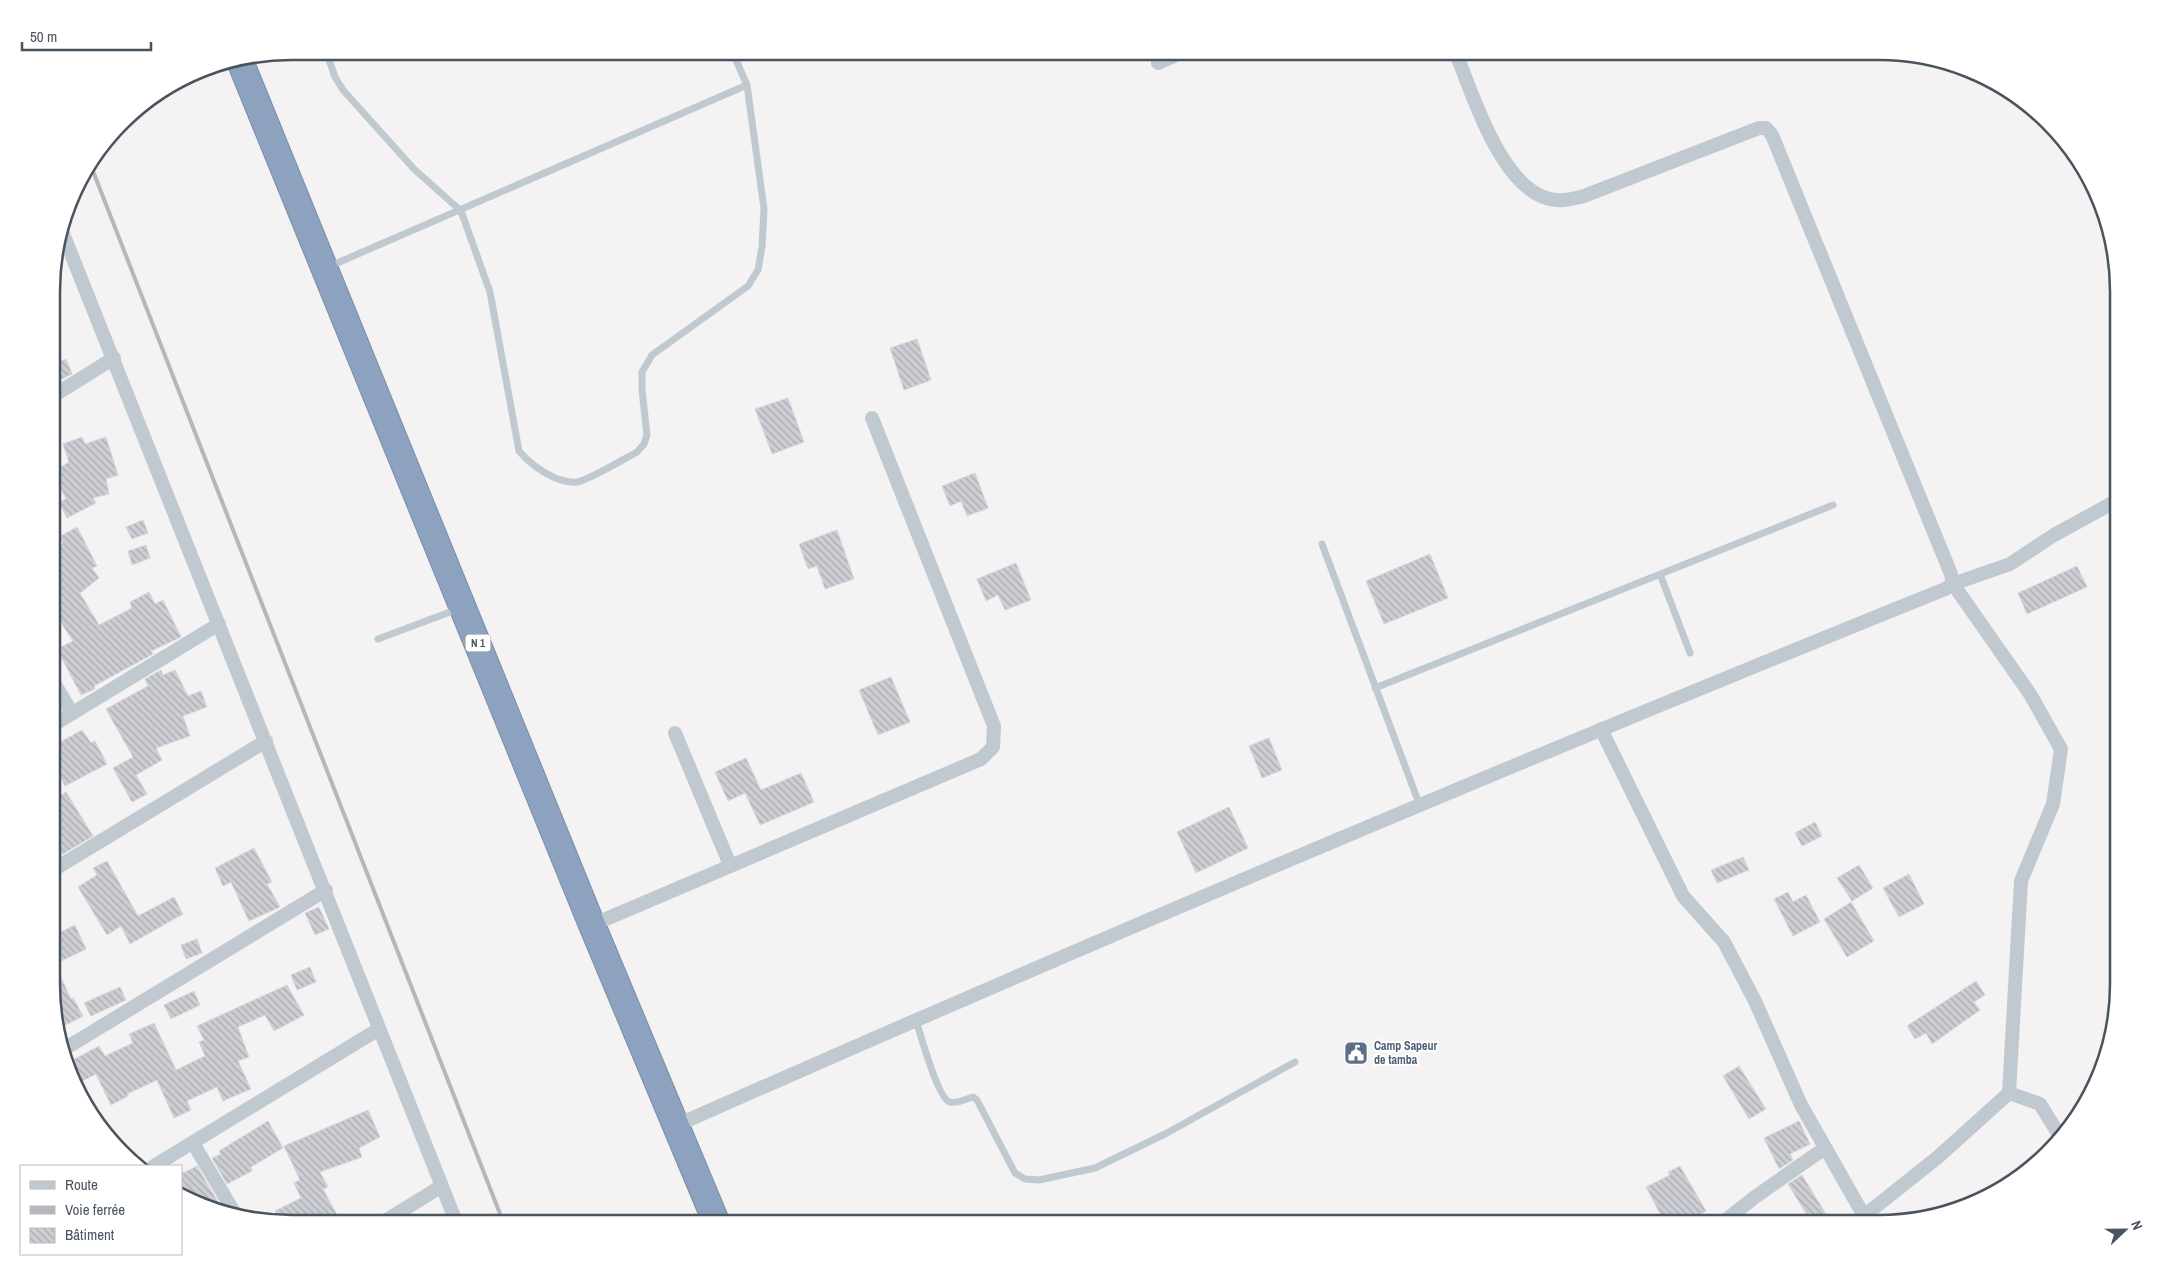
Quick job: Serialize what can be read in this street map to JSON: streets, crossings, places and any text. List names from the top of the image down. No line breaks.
{"streets":{"highway":["N 1"]},"places":{"public building":["Camp Sapeur de tamba"]},"legend":["Route","Voie ferrée","Bâtiment"],"scale_bar":"50 m","north":"right"}
